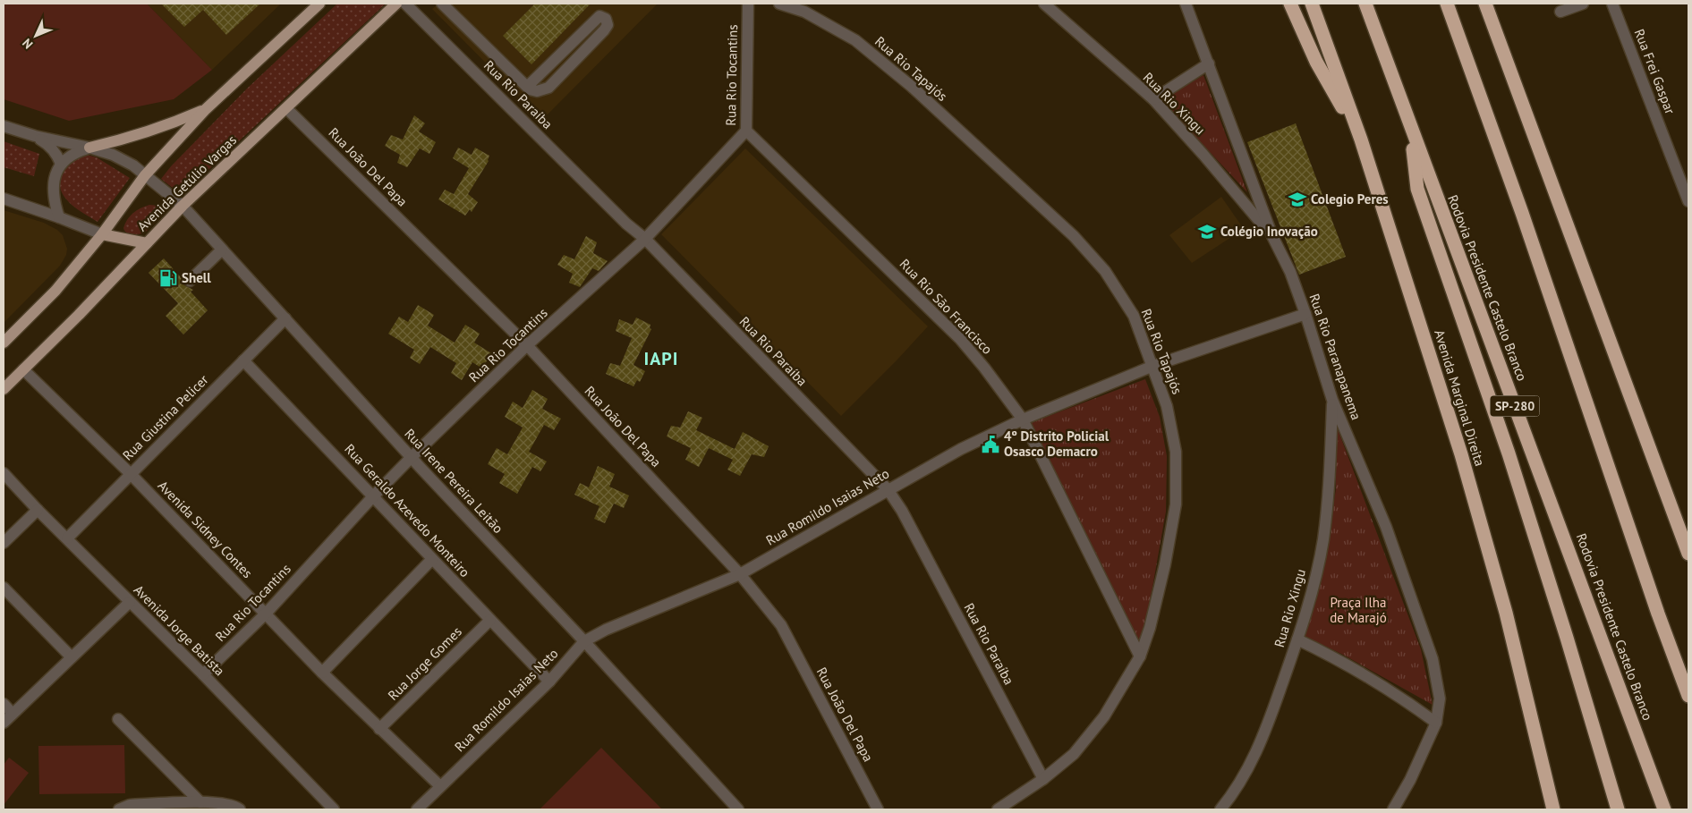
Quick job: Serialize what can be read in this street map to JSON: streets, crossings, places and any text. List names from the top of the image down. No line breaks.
{"streets":{"highway":["Rodovia Presidente Castelo Branco","Avenida Marginal Direita","SP-280"],"main road":["Avenida Getúlio Vargas"],"street":["Rua Rio Tapajós","Rua Frei Gaspar","Rua Rio Tocantins","Rua Rio Paraíba","Rua Rio Xingu","Rua João Del Papa","Rua Rio São Francisco","Rua Rio Paranapanema","Rua Giustina Pelicer","Rua Irene Pereira Leitão","Rua Romildo Isaias Neto","Rua Geraldo Azevedo Monteiro","Avenida Sidney Contes","Avenida Jorge Batista","Rua Jorge Gomes"]},"crossings":[["Rua Rio Tapajós","Rua Rio Paraíba"],["Rua Rio Tapajós","Rua Rio São Francisco"],["Rua Rio Tapajós","Rua Romildo Isaias Neto"],["Rua Rio Tocantins","Rua Rio Paraíba"],["Rua Rio Tocantins","Rua João Del Papa"],["Rua Rio Tocantins","Rua Rio São Francisco"],["Rua Rio Tocantins","Rua Irene Pereira Leitão"],["Rua Rio Tocantins","Rua Geraldo Azevedo Monteiro"],["Rua Rio Tocantins","Avenida Sidney Contes"],["Rua Rio Tocantins","Avenida Jorge Batista"],["Rua Rio Paraíba","Rua Romildo Isaias Neto"],["Rua Rio Xingu","Rua Rio Paranapanema"],["Rua João Del Papa","Avenida Getúlio Vargas"],["Rua João Del Papa","Rua Romildo Isaias Neto"],["Avenida Getúlio Vargas","Rua Irene Pereira Leitão"],["Avenida Getúlio Vargas","Avenida Sidney Contes"],["Rua Rio São Francisco","Rua Romildo Isaias Neto"],["Rua Rio Paranapanema","Rua Romildo Isaias Neto"],["Rua Giustina Pelicer","Rua Irene Pereira Leitão"],["Rua Giustina Pelicer","Rua Geraldo Azevedo Monteiro"],["Rua Giustina Pelicer","Avenida Sidney Contes"],["Rua Giustina Pelicer","Avenida Jorge Batista"],["Rua Irene Pereira Leitão","Rua Romildo Isaias Neto"],["Rua Romildo Isaias Neto","Rua Geraldo Azevedo Monteiro"],["Rua Romildo Isaias Neto","Avenida Sidney Contes"],["Rua Geraldo Azevedo Monteiro","Rua Jorge Gomes"],["Avenida Sidney Contes","Rua Jorge Gomes"]],"districts":["IAPI"],"parks":["Praça Ilha de Marajó"],"places":{"school or university":["Colegio Peres","Colégio Inovação"],"fuel station":["Shell"],"public building":["4º Distrito Policial Osasco Demacro"]},"north":"bottom left"}
